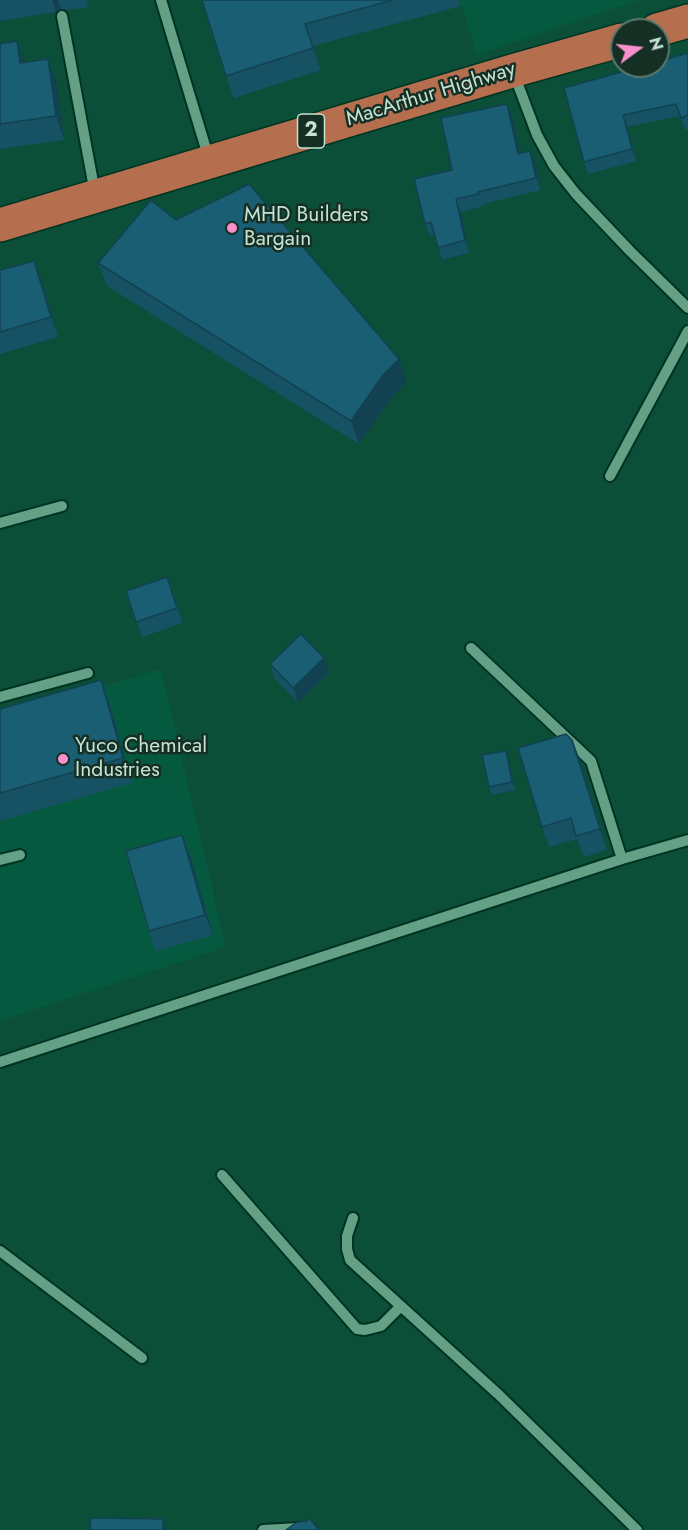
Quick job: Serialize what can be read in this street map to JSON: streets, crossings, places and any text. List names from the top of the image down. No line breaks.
{"streets":{"highway":["MacArthur Highway","2"]},"places":["MHD Builders Bargain","Yuco Chemical Industries"],"north":"right"}
